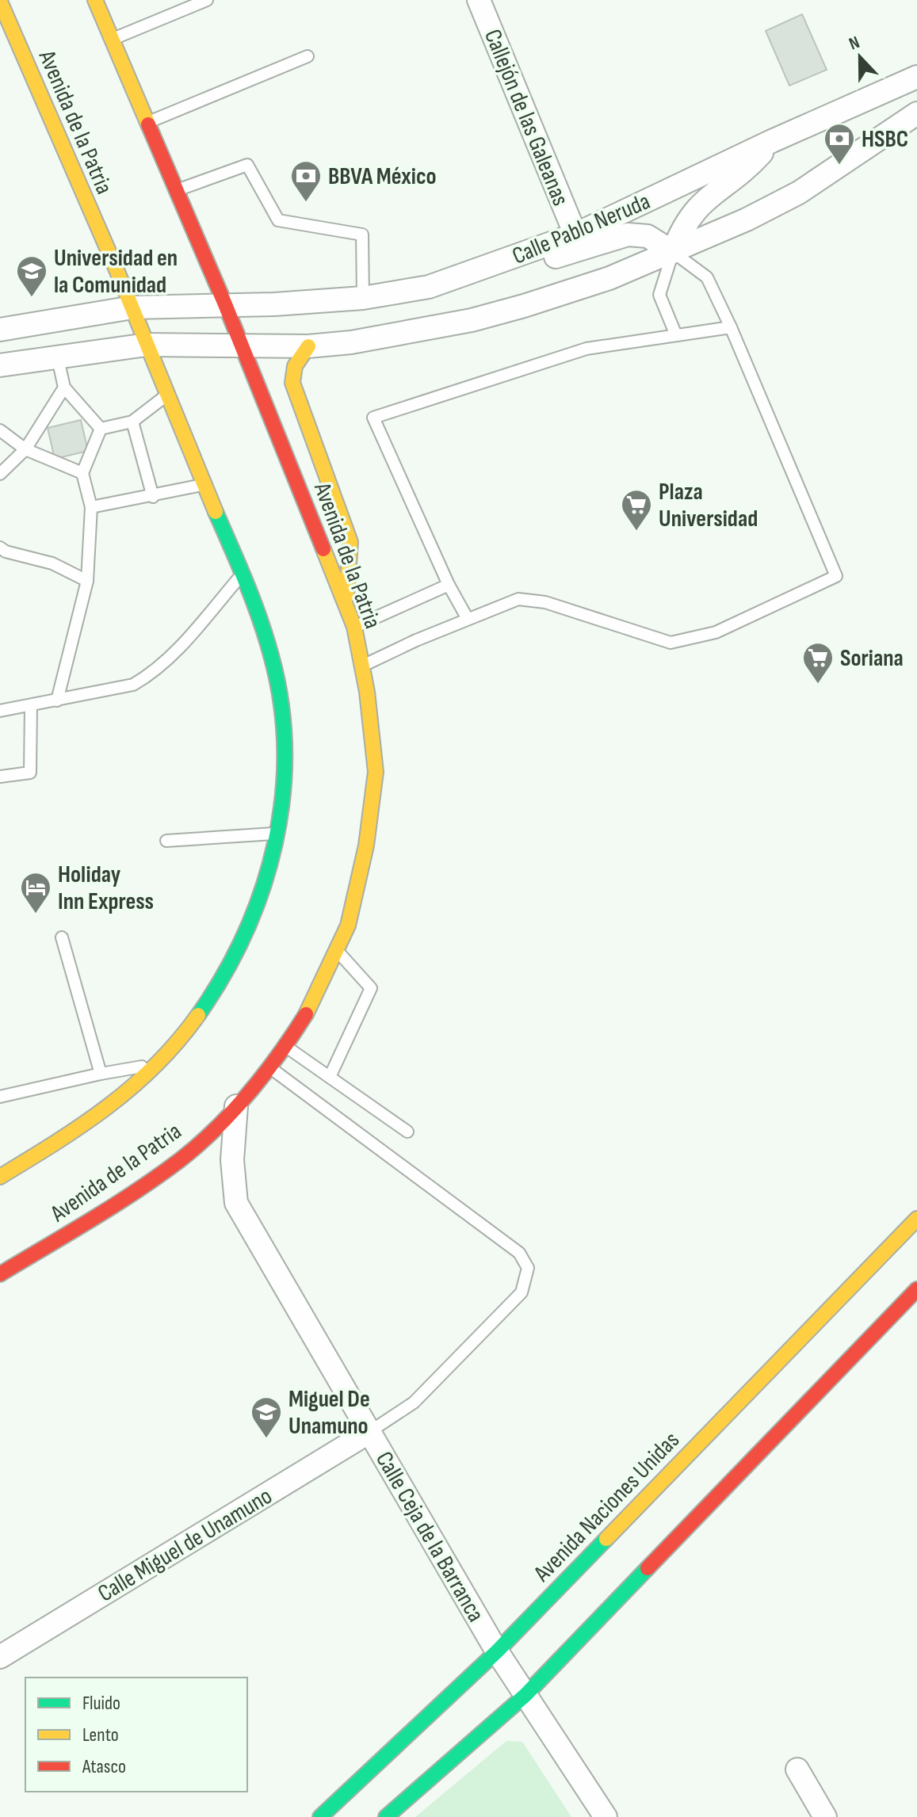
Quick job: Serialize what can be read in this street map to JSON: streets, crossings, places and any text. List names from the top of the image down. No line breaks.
{"streets":{"main road":["Avenida de la Patria","Avenida Naciones Unidas"],"street":["Callejón de las Galeanas","Calle Pablo Neruda","Calle Ceja de la Barranca","Calle Miguel de Unamuno"]},"crossings":[["Callejón de las Galeanas","Calle Pablo Neruda"],["Avenida de la Patria","Calle Pablo Neruda"],["Avenida de la Patria","Calle Ceja de la Barranca"],["Avenida Naciones Unidas","Calle Ceja de la Barranca"],["Calle Ceja de la Barranca","Calle Miguel de Unamuno"]],"places":{"bank":["HSBC","BBVA México"],"school or university":["Universidad en la Comunidad","Miguel De Unamuno"],"supermarket":["Plaza Universidad","Soriana"],"hotel":["Holiday Inn Express"]},"legend":["Fluido","Lento","Atasco"],"north":"top"}
